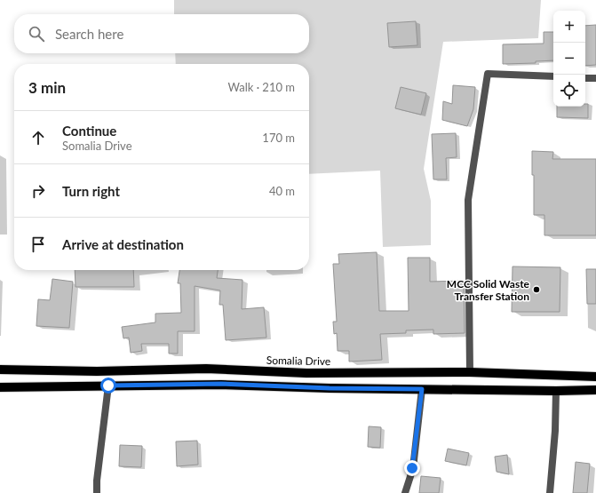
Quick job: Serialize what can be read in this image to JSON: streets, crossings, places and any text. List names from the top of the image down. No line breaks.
{"streets":{"main road":["Somalia Drive"]},"places":["MCC Solid Waste Transfer Station"],"page":{"map_buttons":["+","−"],"search":"Search here","heading":["3 min","Walk · 210 m"],"list":[["Continue","Somalia Drive","170 m"],["Turn right","40 m"],"Arrive at destination"]}}
